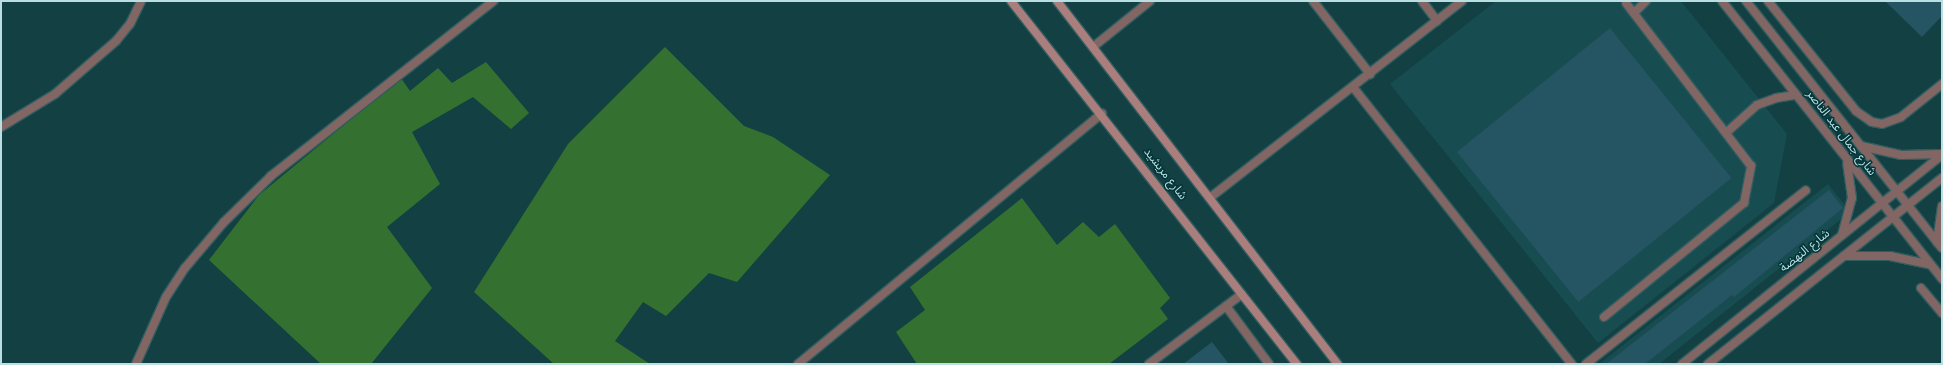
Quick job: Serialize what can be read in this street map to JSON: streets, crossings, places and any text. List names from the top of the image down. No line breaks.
{"streets":{"main road":["شارع مريشيد"],"street":["شارع جمال عبد الناصر","شارع النهضة"]},"crossings":[["شارع جمال عبد الناصر","شارع النهضة"]]}
